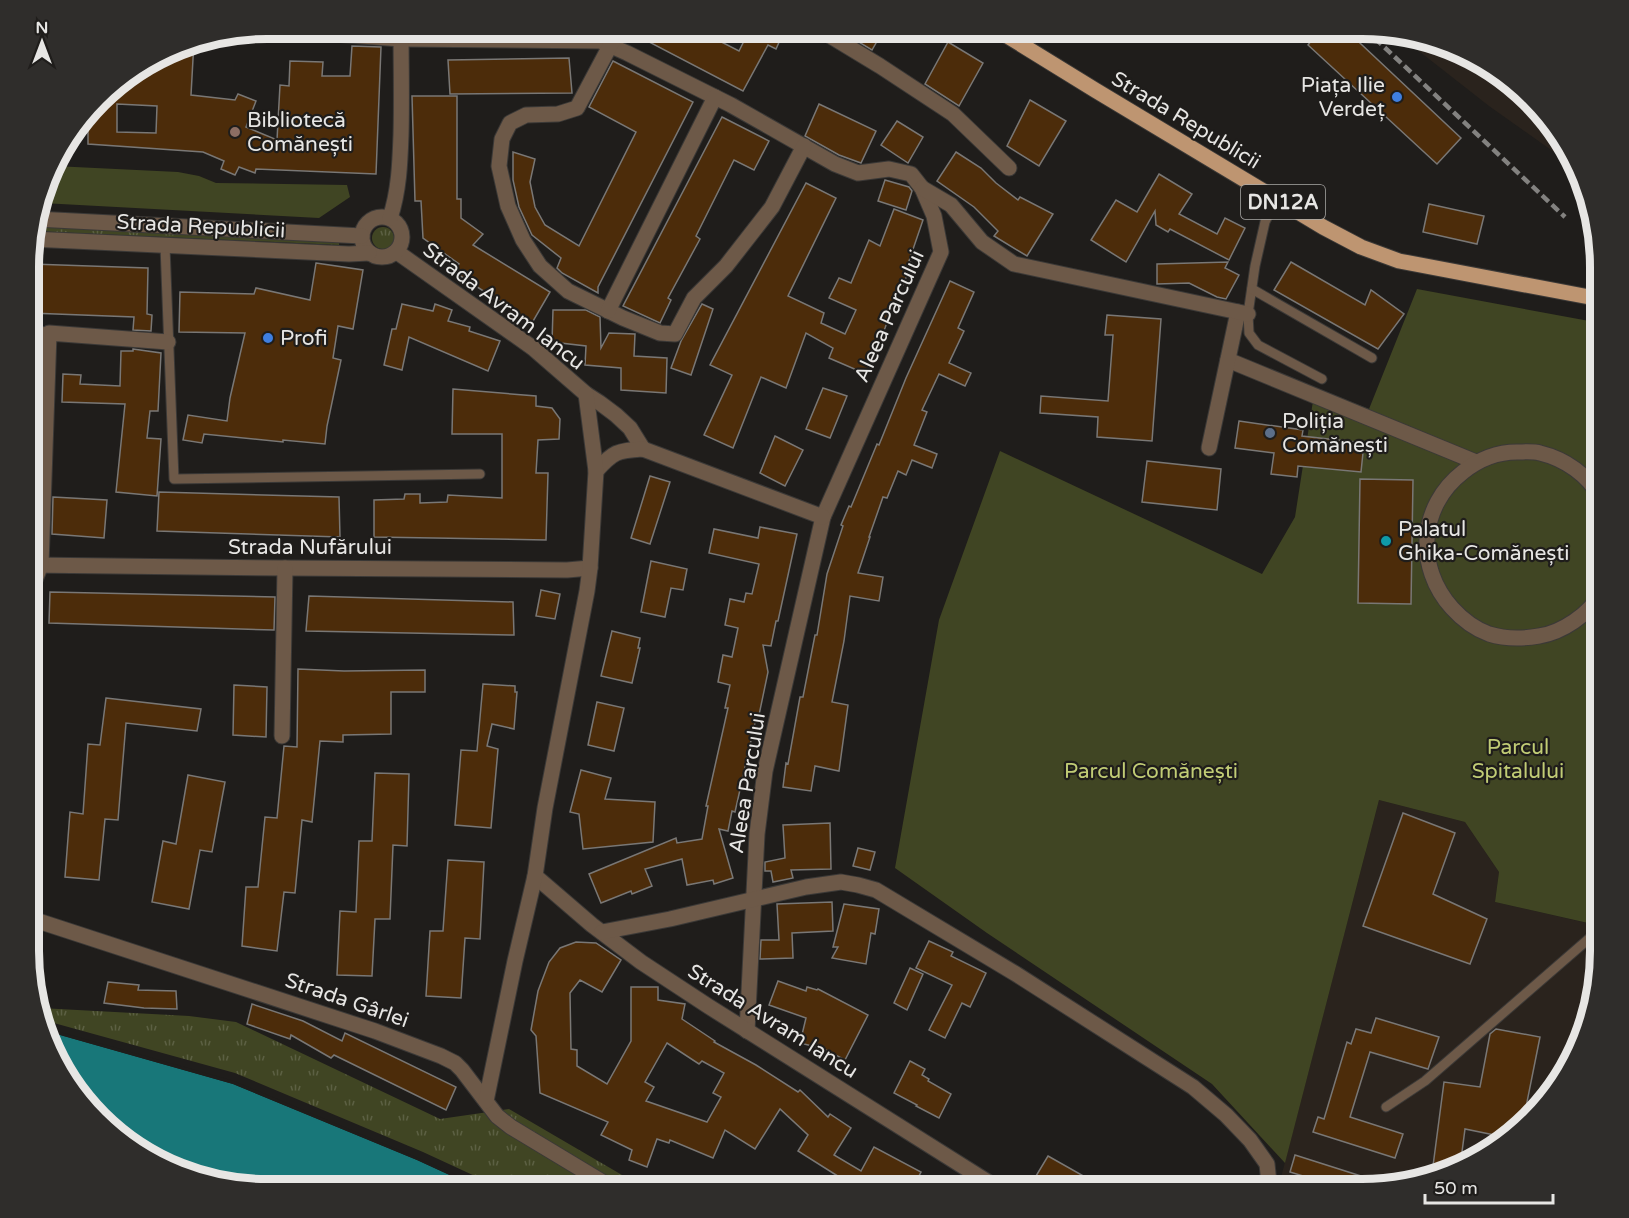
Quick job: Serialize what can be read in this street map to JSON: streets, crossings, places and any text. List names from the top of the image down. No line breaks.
{"streets":{"main road":["Strada Republicii","DN12A"],"street":["Strada Avram Iancu","Aleea Parcului","Strada Nufărului","Strada Gârlei"]},"crossings":[["Strada Republicii","Strada Avram Iancu"],["Strada Avram Iancu","Aleea Parcului"],["Strada Avram Iancu","Strada Nufărului"],["Strada Avram Iancu","Strada Gârlei"]],"parks":["Parcul Spitalului","Parcul Comănești"],"places":["Piața Ilie Verdeț","Bibliotecă Comănești","Profi","Poliția Comănești","Palatul Ghika-Comănești"],"scale_bar":"50 m","north":"top"}
